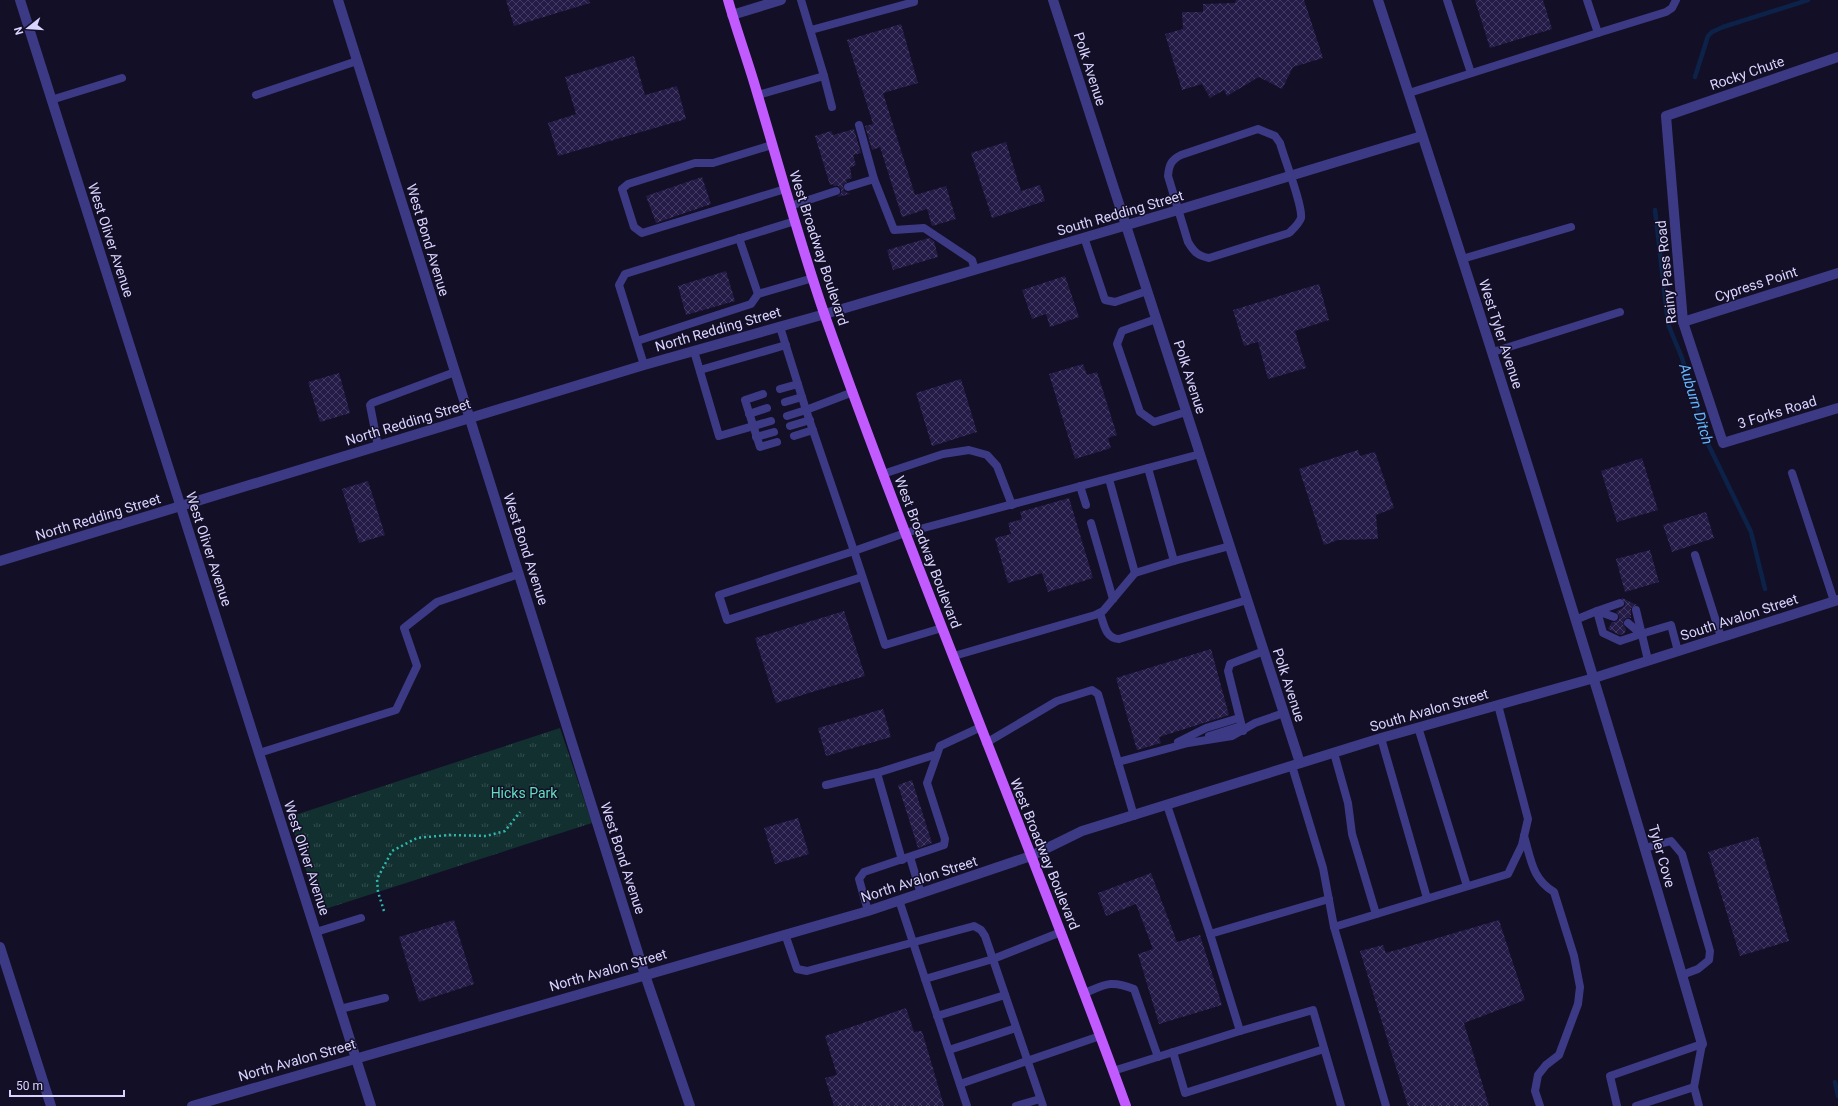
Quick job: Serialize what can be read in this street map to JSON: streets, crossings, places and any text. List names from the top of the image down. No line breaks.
{"streets":{"main road":["West Broadway Boulevard"],"street":["Polk Avenue","Rocky Chute","South Redding Street","West Oliver Avenue","West Bond Avenue","Rainy Pass Road","Cypress Point","North Redding Street","West Tyler Avenue","3 Forks Road","South Avalon Street","Tyler Cove","North Avalon Street"]},"crossings":[["Polk Avenue","South Redding Street"],["Polk Avenue","South Avalon Street"],["Rocky Chute","Rainy Pass Road"],["South Redding Street","West Broadway Boulevard"],["South Redding Street","North Redding Street"],["South Redding Street","West Tyler Avenue"],["West Oliver Avenue","North Redding Street"],["West Oliver Avenue","North Avalon Street"],["West Bond Avenue","North Redding Street"],["West Bond Avenue","North Avalon Street"],["West Broadway Boulevard","North Redding Street"],["West Broadway Boulevard","South Avalon Street"],["West Broadway Boulevard","North Avalon Street"],["Rainy Pass Road","Cypress Point"],["Rainy Pass Road","3 Forks Road"],["West Tyler Avenue","South Avalon Street"],["West Tyler Avenue","Tyler Cove"],["South Avalon Street","Tyler Cove"],["South Avalon Street","North Avalon Street"]],"water":["Auburn Ditch"],"parks":["Hicks Park"],"scale_bar":"50 m","north":"left"}
